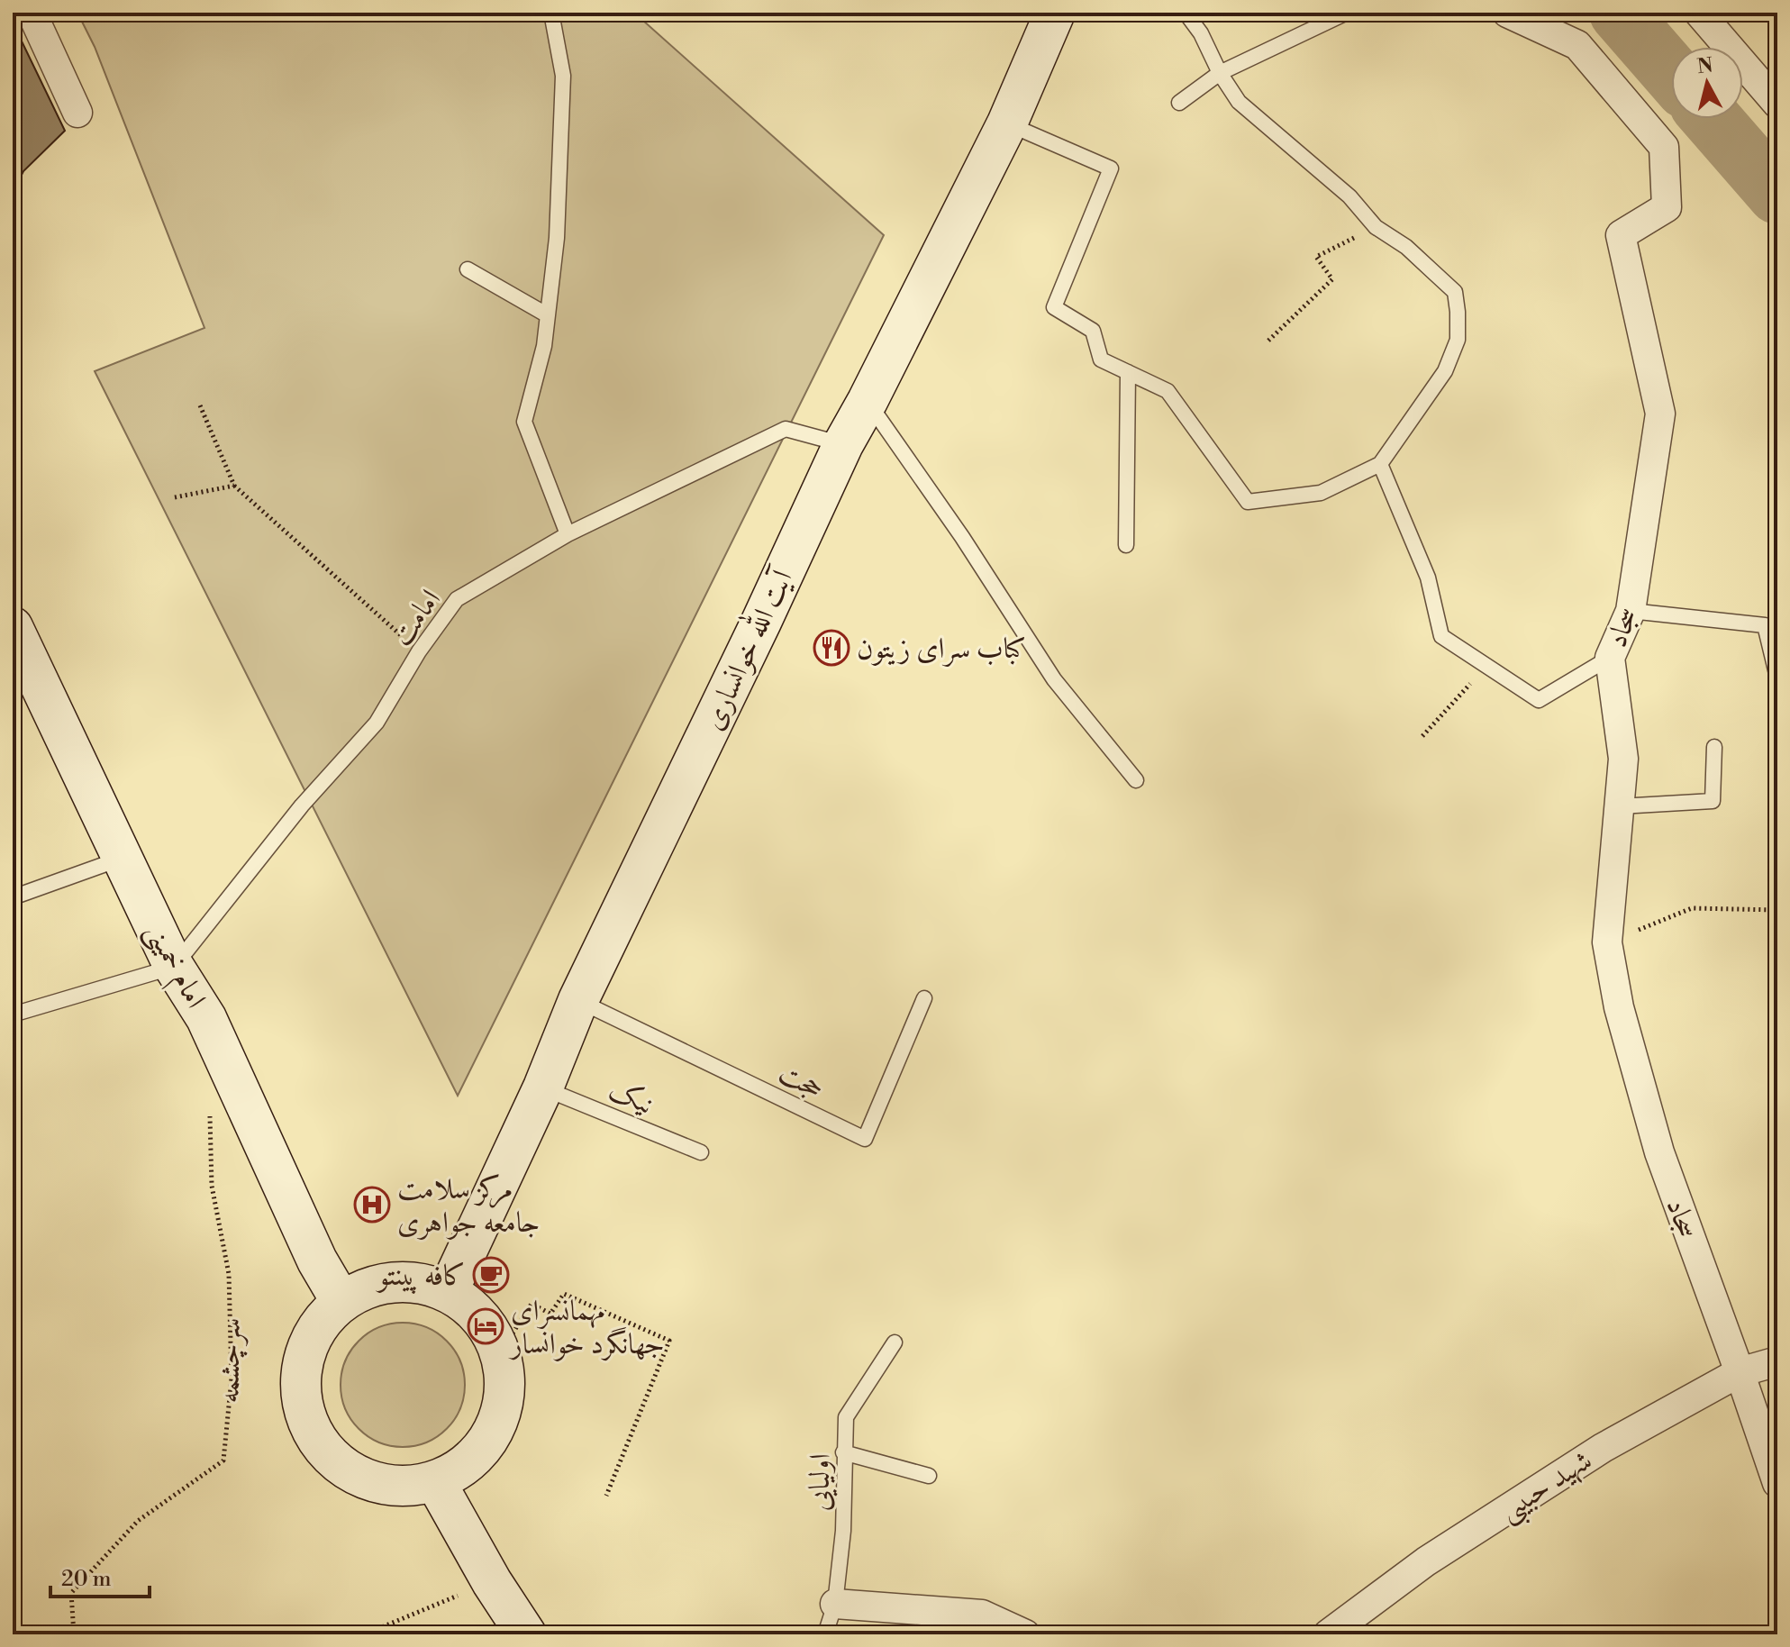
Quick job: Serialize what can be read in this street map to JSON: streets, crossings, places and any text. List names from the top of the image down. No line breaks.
{"streets":{"main road":["آیت الله خوانساری","امام خمینی"],"street":["سجاد","شهید حبیبی"],"lane":["امامت","حجت","نیک","اولیایی"],"path":["سرچشمه"]},"crossings":[["امامت","آیت الله خوانساری"],["امامت","امام خمینی"],["سجاد","شهید حبیبی"],["آیت الله خوانساری","امام خمینی"],["آیت الله خوانساری","حجت"],["آیت الله خوانساری","نیک"]],"places":{"restaurant":["کباب سرای زیتون"],"hospital":["مرکز سلامت جامعه جواهری"],"cafe":["کافه پینتو"],"hotel":["مهمانسرای جهانگرد خوانسار"]},"scale_bar":"20 m","north":"top"}
